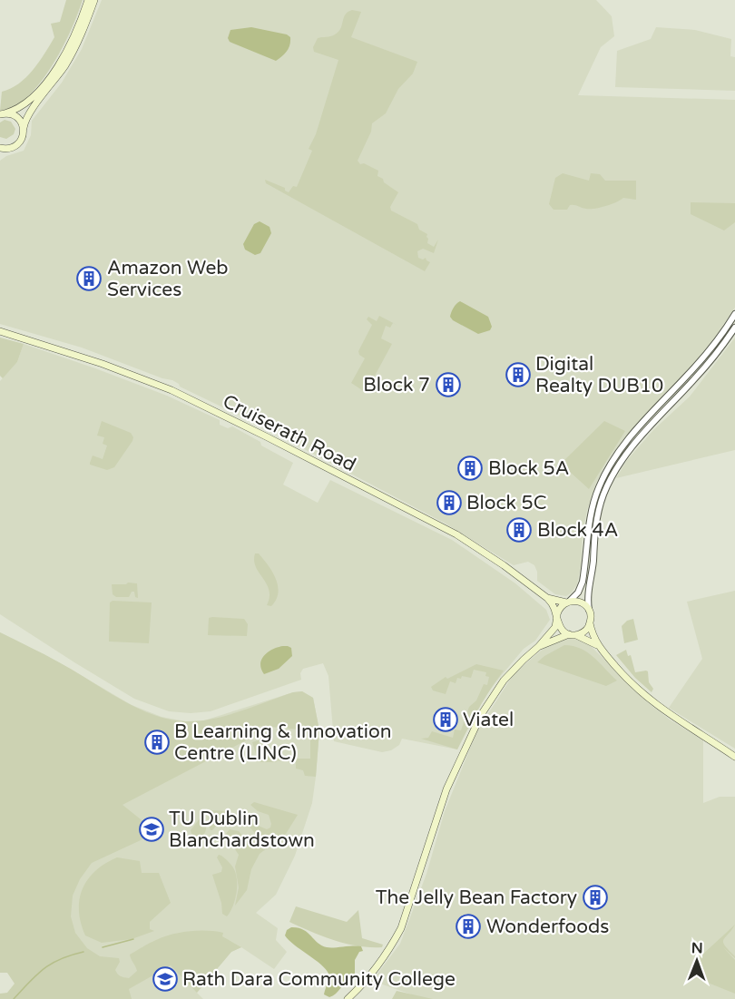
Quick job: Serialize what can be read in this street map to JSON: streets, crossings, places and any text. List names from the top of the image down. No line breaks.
{"streets":{"main road":["Cruiserath Road"]},"places":{"building":["Amazon Web Services","Digital Realty DUB10","Block 7","Block 5A","Block 5C","Block 4A","Viatel","B Learning & Innovation Centre (LINC)","The Jelly Bean Factory","Wonderfoods"],"school or university":["TU Dublin Blanchardstown","Rath Dara Community College"]},"north":"top"}
